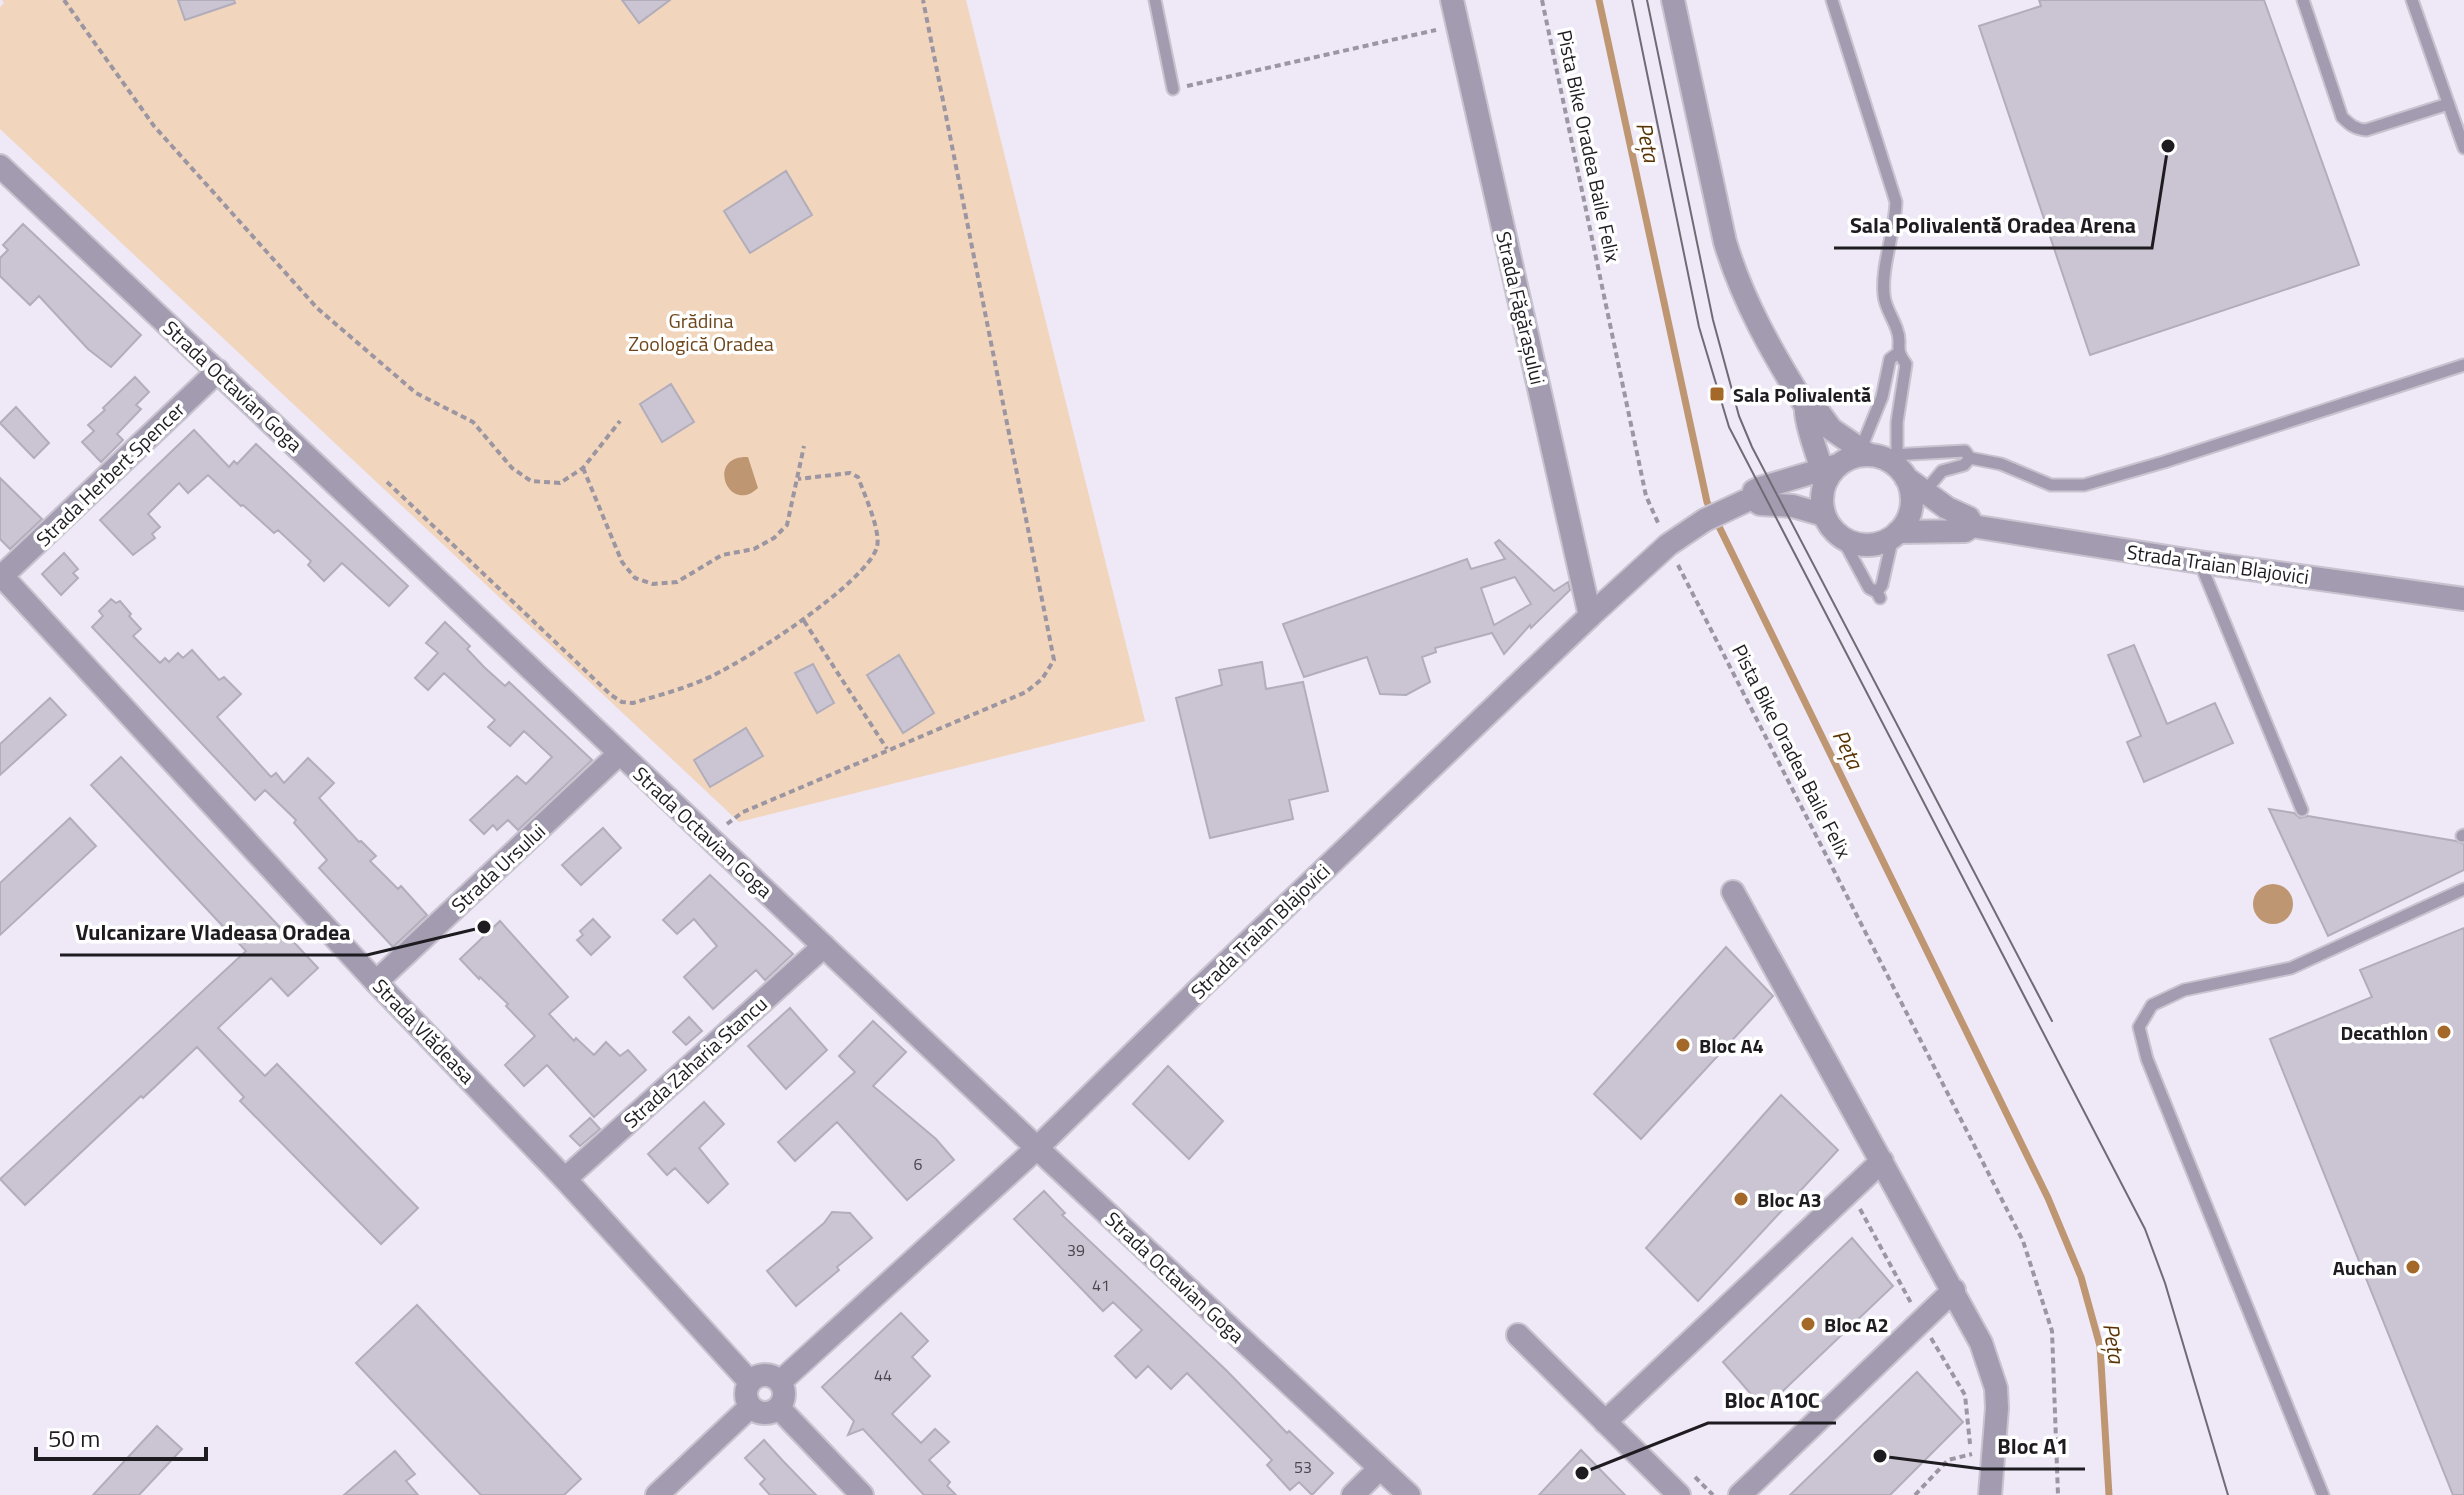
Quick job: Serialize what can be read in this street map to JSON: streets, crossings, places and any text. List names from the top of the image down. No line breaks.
{"streets":{"street":["Strada Făgărașului","Strada Octavian Goga","Strada Herbert Spencer","Strada Traian Blajovici","Strada Ursului","Strada Vlădeasa","Strada Zaharia Stancu"],"path":["Pista Bike Oradea Baile Felix"]},"crossings":[["Pista Bike Oradea Baile Felix","Strada Traian Blajovici"],["Strada Făgărașului","Strada Traian Blajovici"],["Strada Octavian Goga","Strada Herbert Spencer"],["Strada Octavian Goga","Strada Traian Blajovici"],["Strada Octavian Goga","Strada Ursului"],["Strada Octavian Goga","Strada Zaharia Stancu"],["Strada Herbert Spencer","Strada Vlădeasa"],["Strada Traian Blajovici","Strada Vlădeasa"],["Strada Ursului","Strada Vlădeasa"],["Strada Vlădeasa","Strada Zaharia Stancu"]],"water":["Peța"],"parks":["Grădina Zoologică Oradea"],"places":{"other":["Sala Polivalentă Oradea Arena","Vulcanizare Vladeasa Oradea","Decathlon","Bloc A4","Bloc A3","Auchan","Bloc A2","Bloc A1","Bloc A10C"],"transit":["Sala Polivalentă"]},"house_numbers":["6","39","41","44","53"],"scale_bar":"50 m"}
